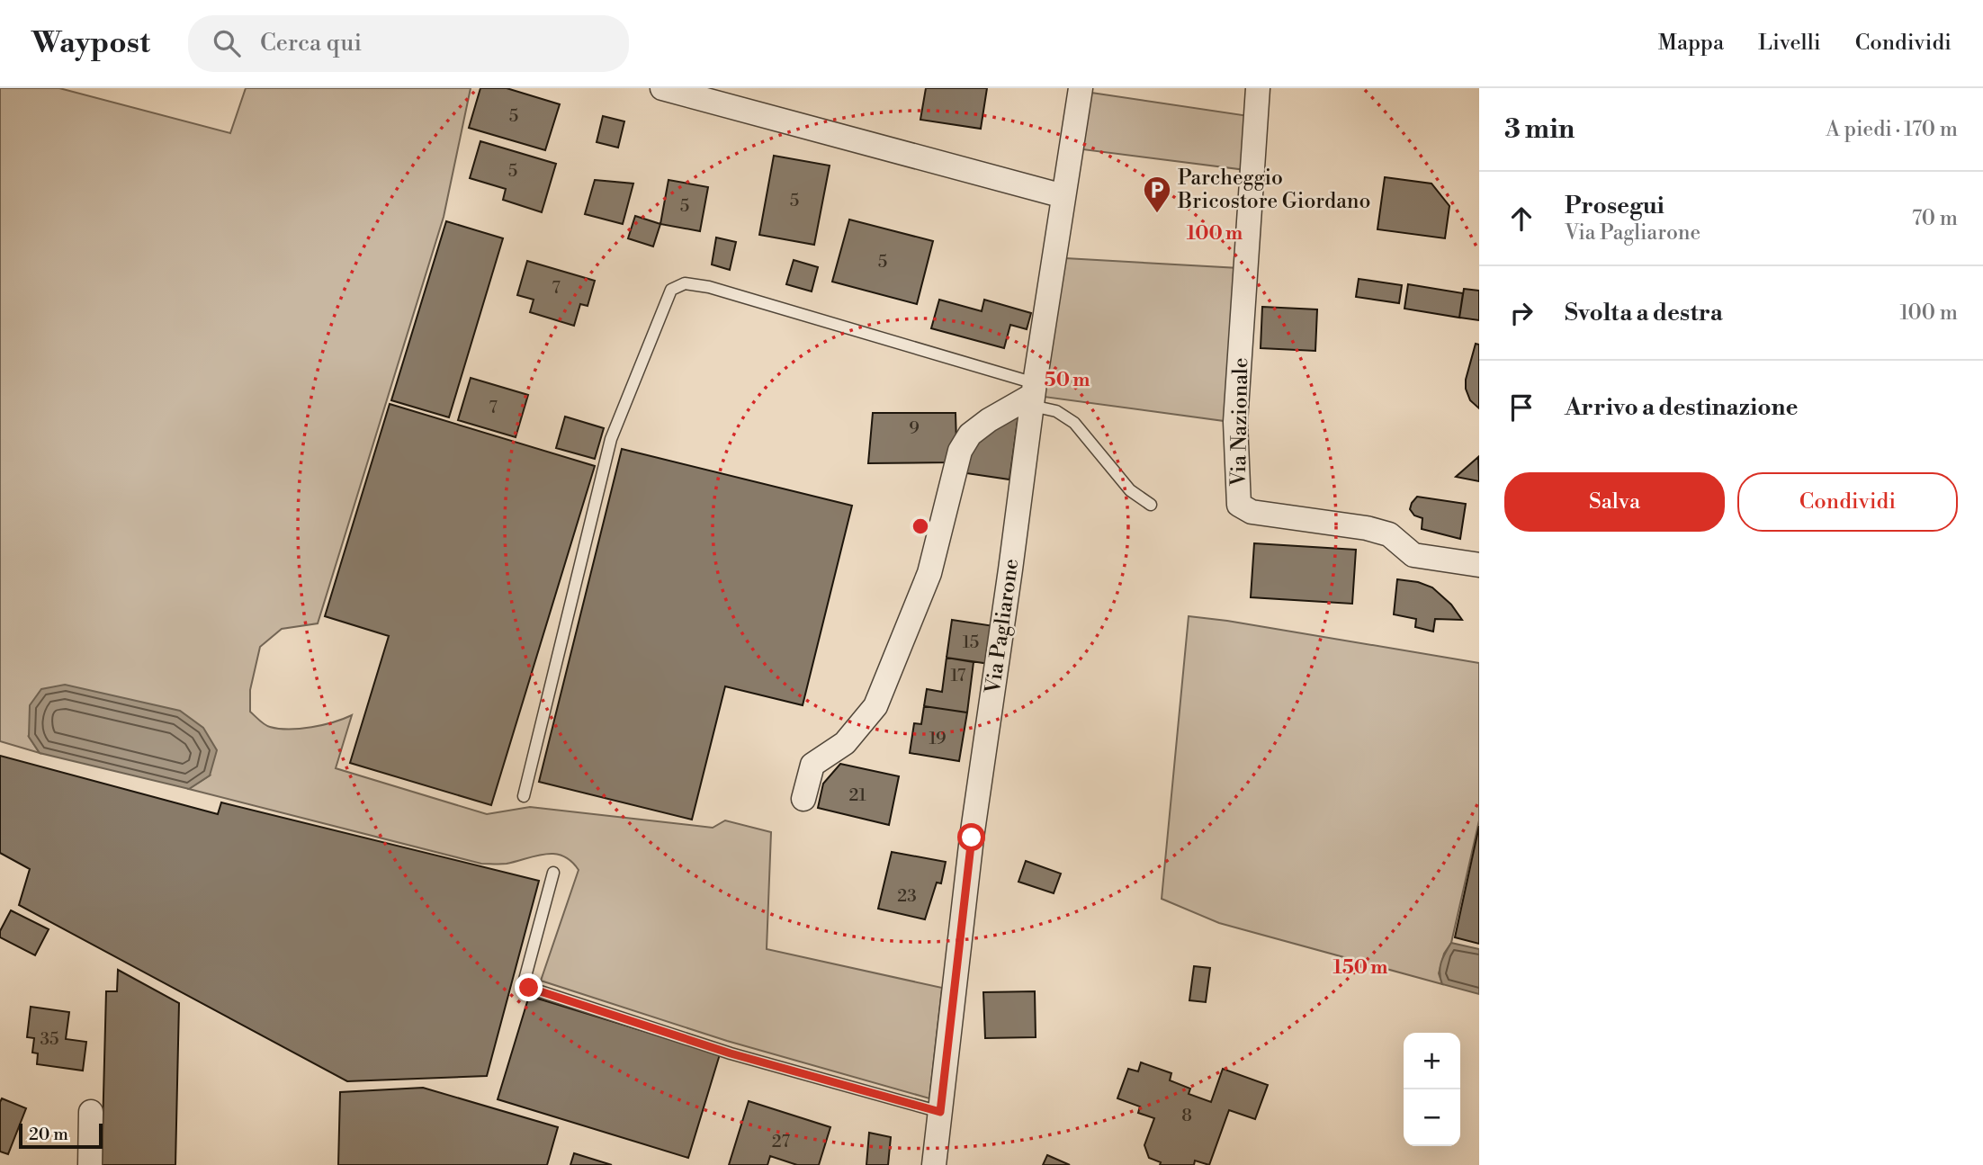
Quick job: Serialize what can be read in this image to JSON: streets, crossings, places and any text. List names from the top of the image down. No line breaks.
{"streets":{"street":["Via Nazionale","Via Pagliarone"]},"places":{"parking":["Parcheggio Bricostore Giordano"]},"house_numbers":["5","5","5","5","5","7","7","9","15","17","19","21","23","35","8","27"],"scale_bar":"20 m","page":{"header":"Waypost","search":"Cerca qui","nav":["Mappa","Livelli","Condividi"],"heading":["3 min","A piedi · 170 m"],"list":[["Prosegui","Via Pagliarone","70 m"],["Svolta a destra","100 m"],"Arrivo a destinazione"],"buttons":["Salva","Condividi"],"map_buttons":["+","−"],"scale":"20 m"},"rings":["100 m","50 m","150 m"]}
